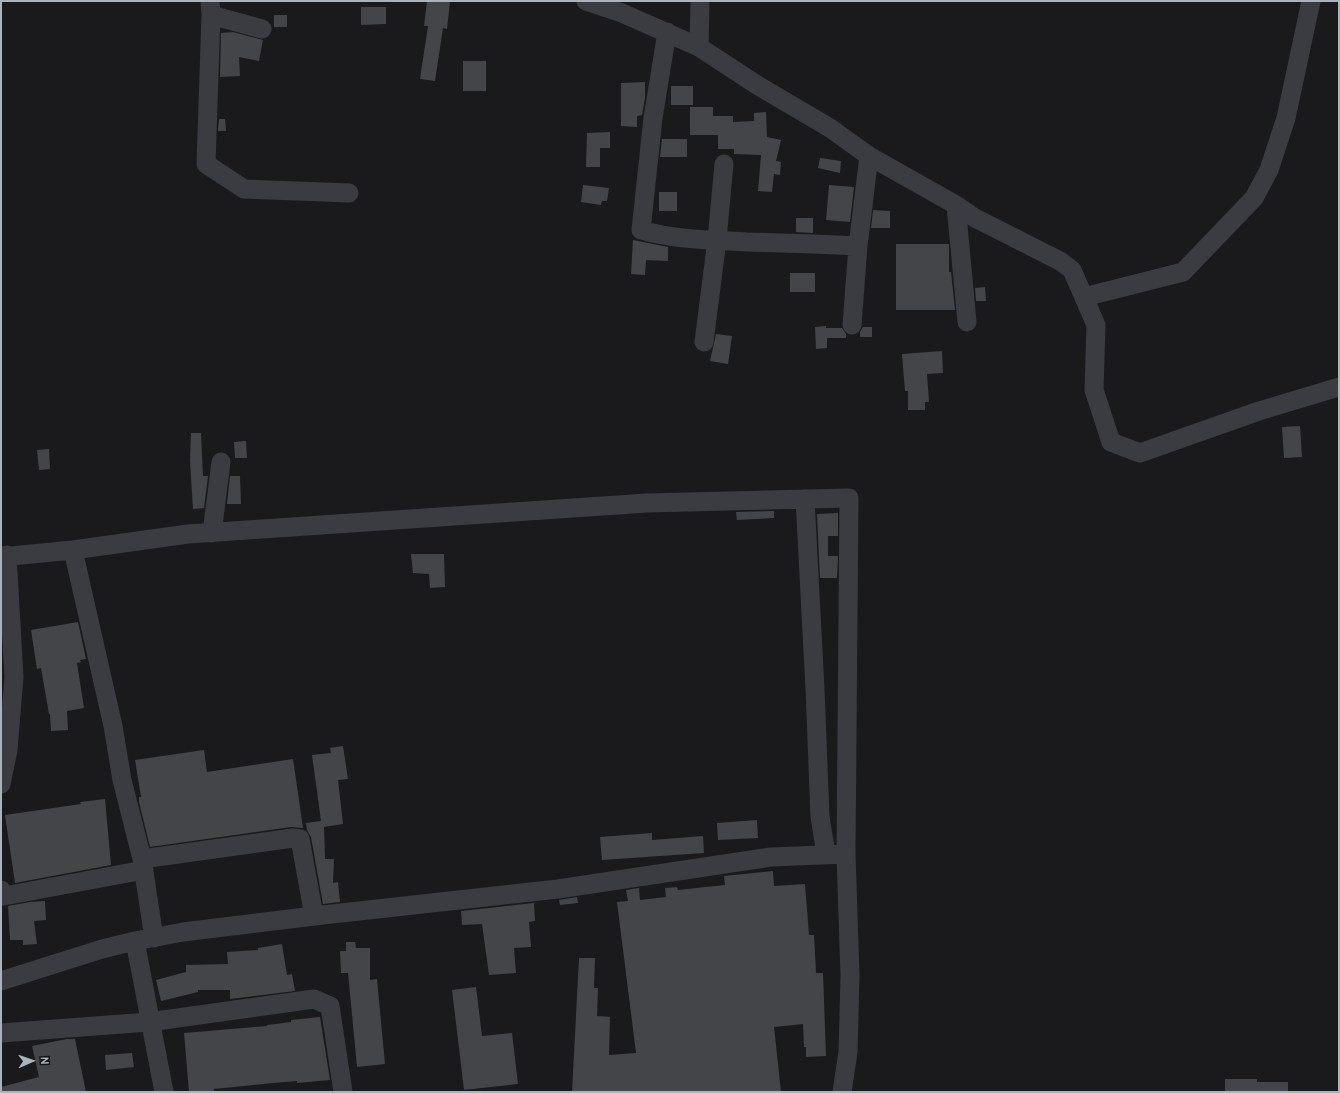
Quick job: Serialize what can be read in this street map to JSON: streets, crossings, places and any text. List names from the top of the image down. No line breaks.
{"north":"right"}
